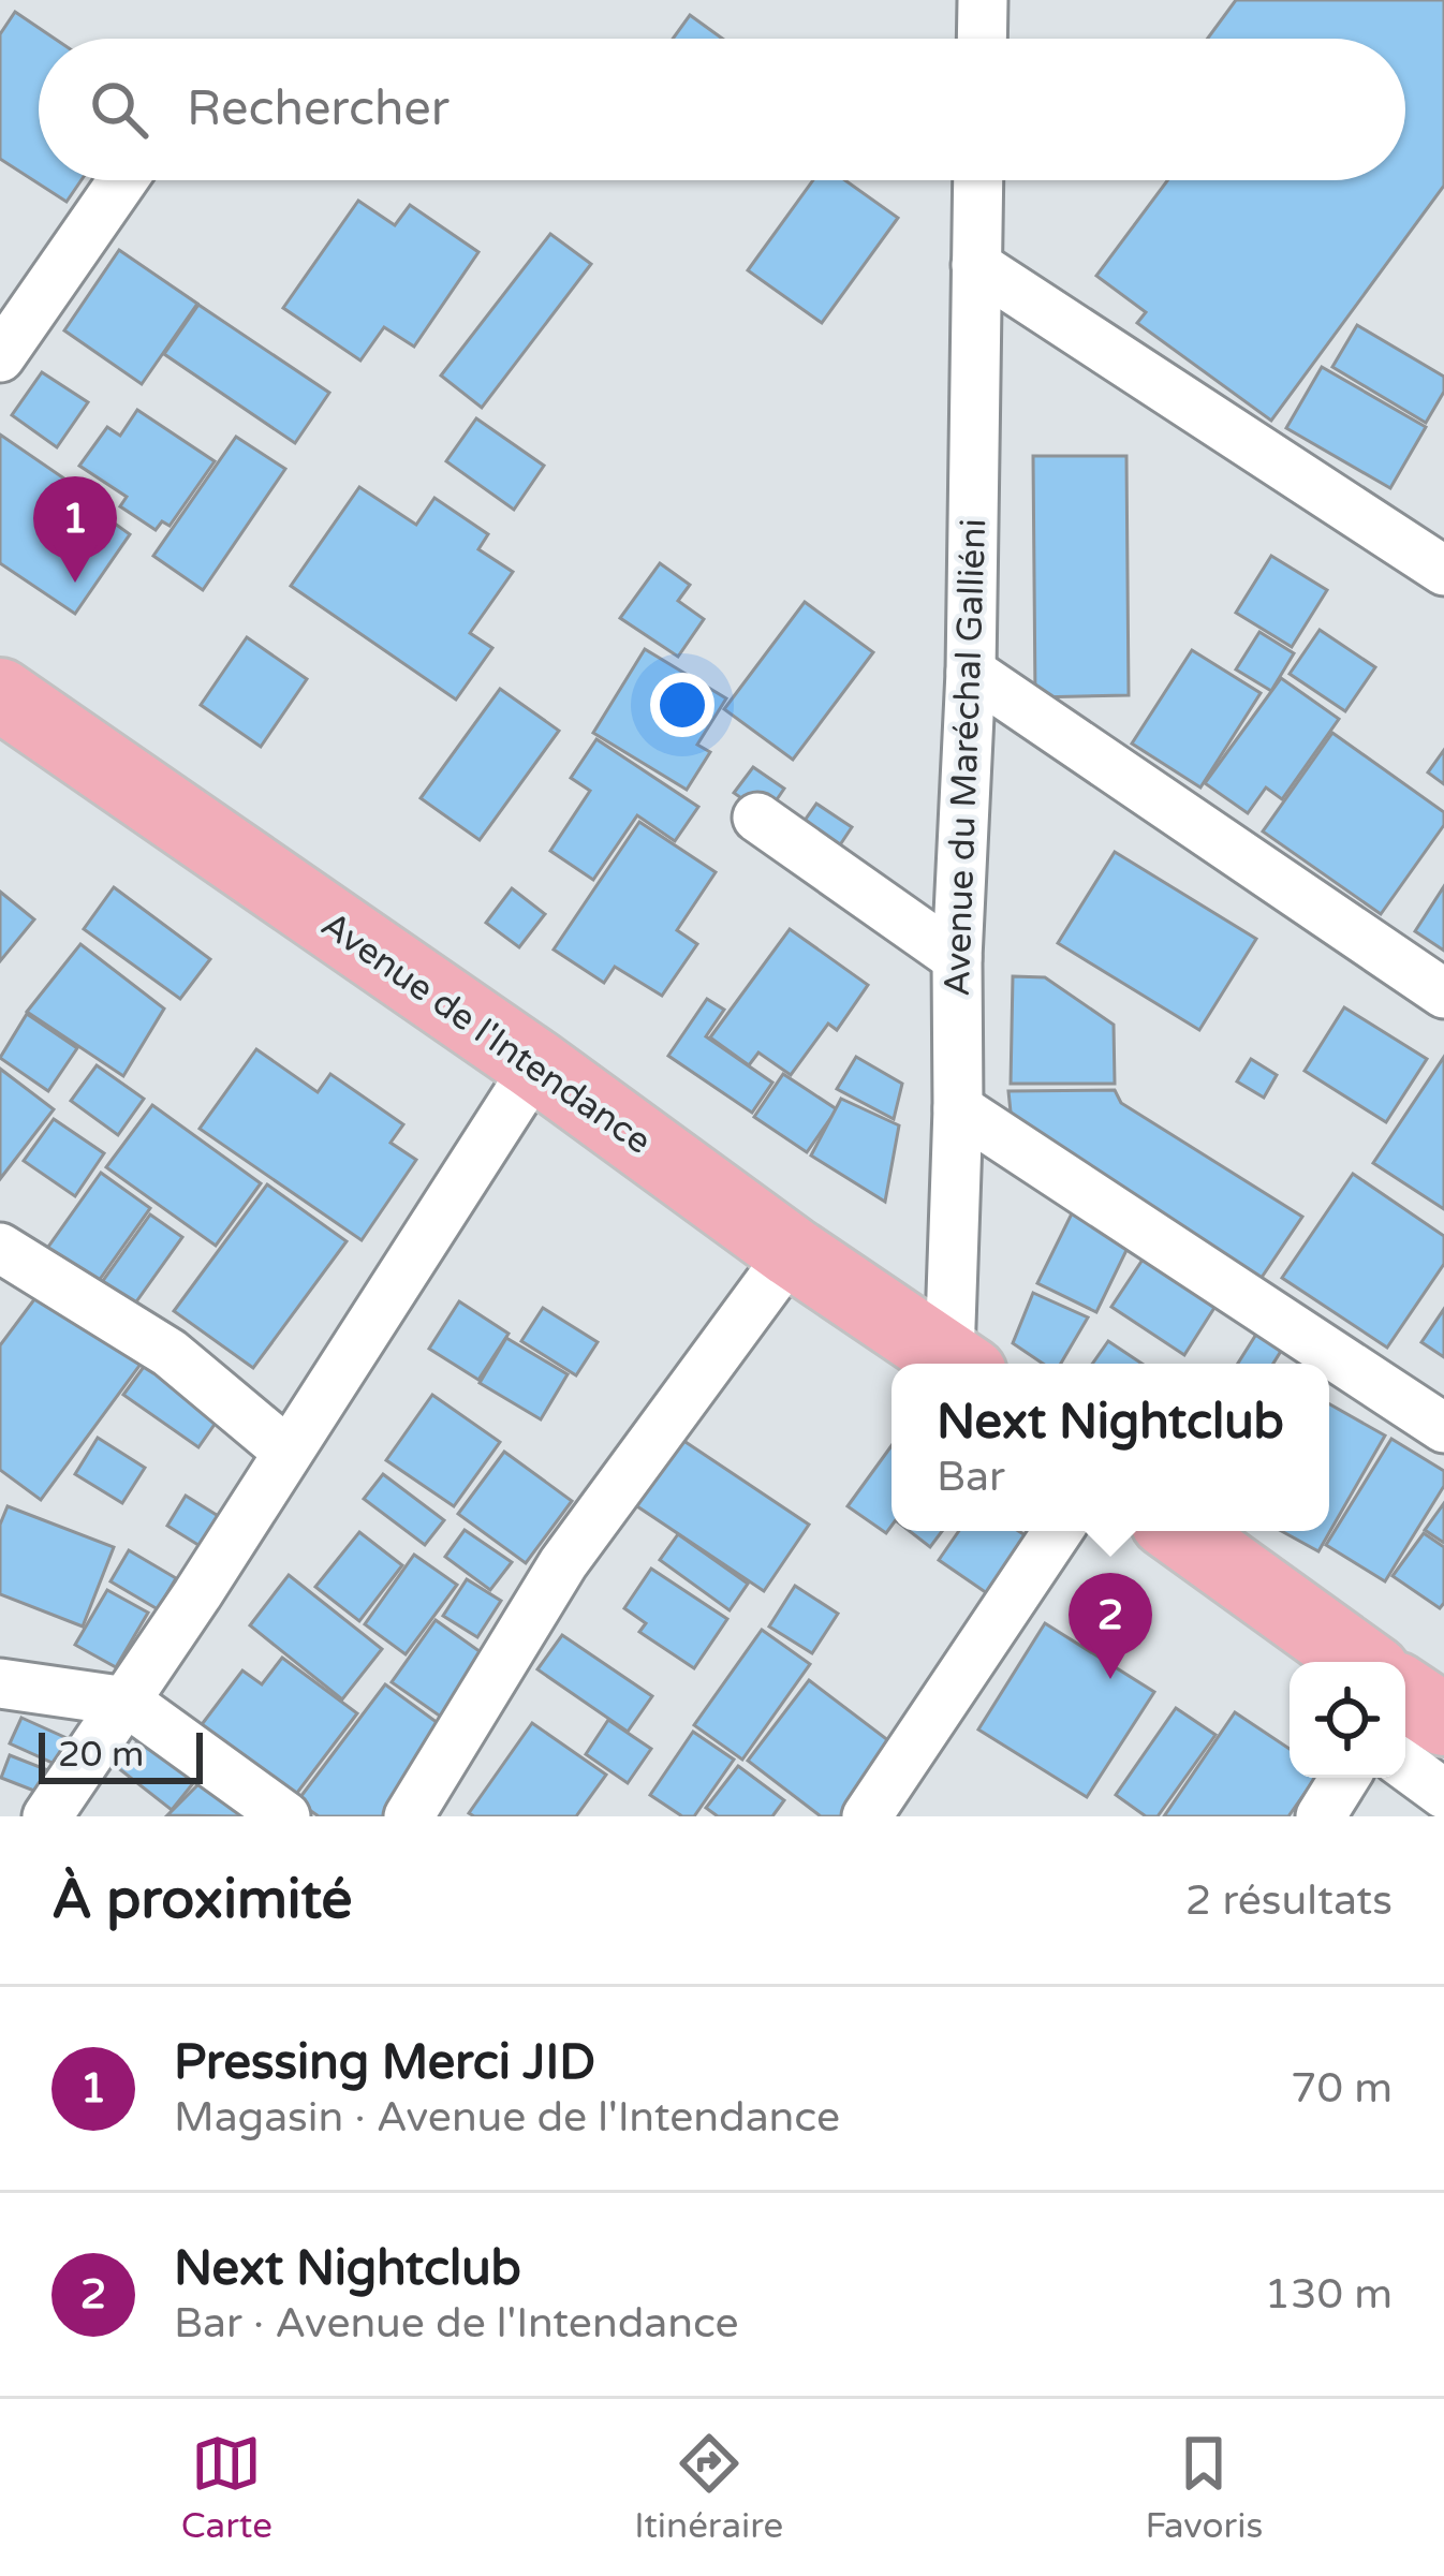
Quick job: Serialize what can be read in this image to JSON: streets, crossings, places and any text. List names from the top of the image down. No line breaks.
{"streets":{"main road":["Avenue de l'Intendance"],"street":["Avenue du Maréchal Galliéni"]},"scale_bar":"20 m","page":{"search":"Rechercher","pins":["1","2"],"popup":["Next Nightclub","Bar"],"scale":"20 m","heading":["À proximité","2 résultats"],"list":[{"mark":"1","name":"Pressing Merci JID","note":"Magasin · Avenue de l'Intendance","value":"70 m"},{"mark":"2","name":"Next Nightclub","note":"Bar · Avenue de l'Intendance","value":"130 m"}],"nav":["Carte","Itinéraire","Favoris"]}}
